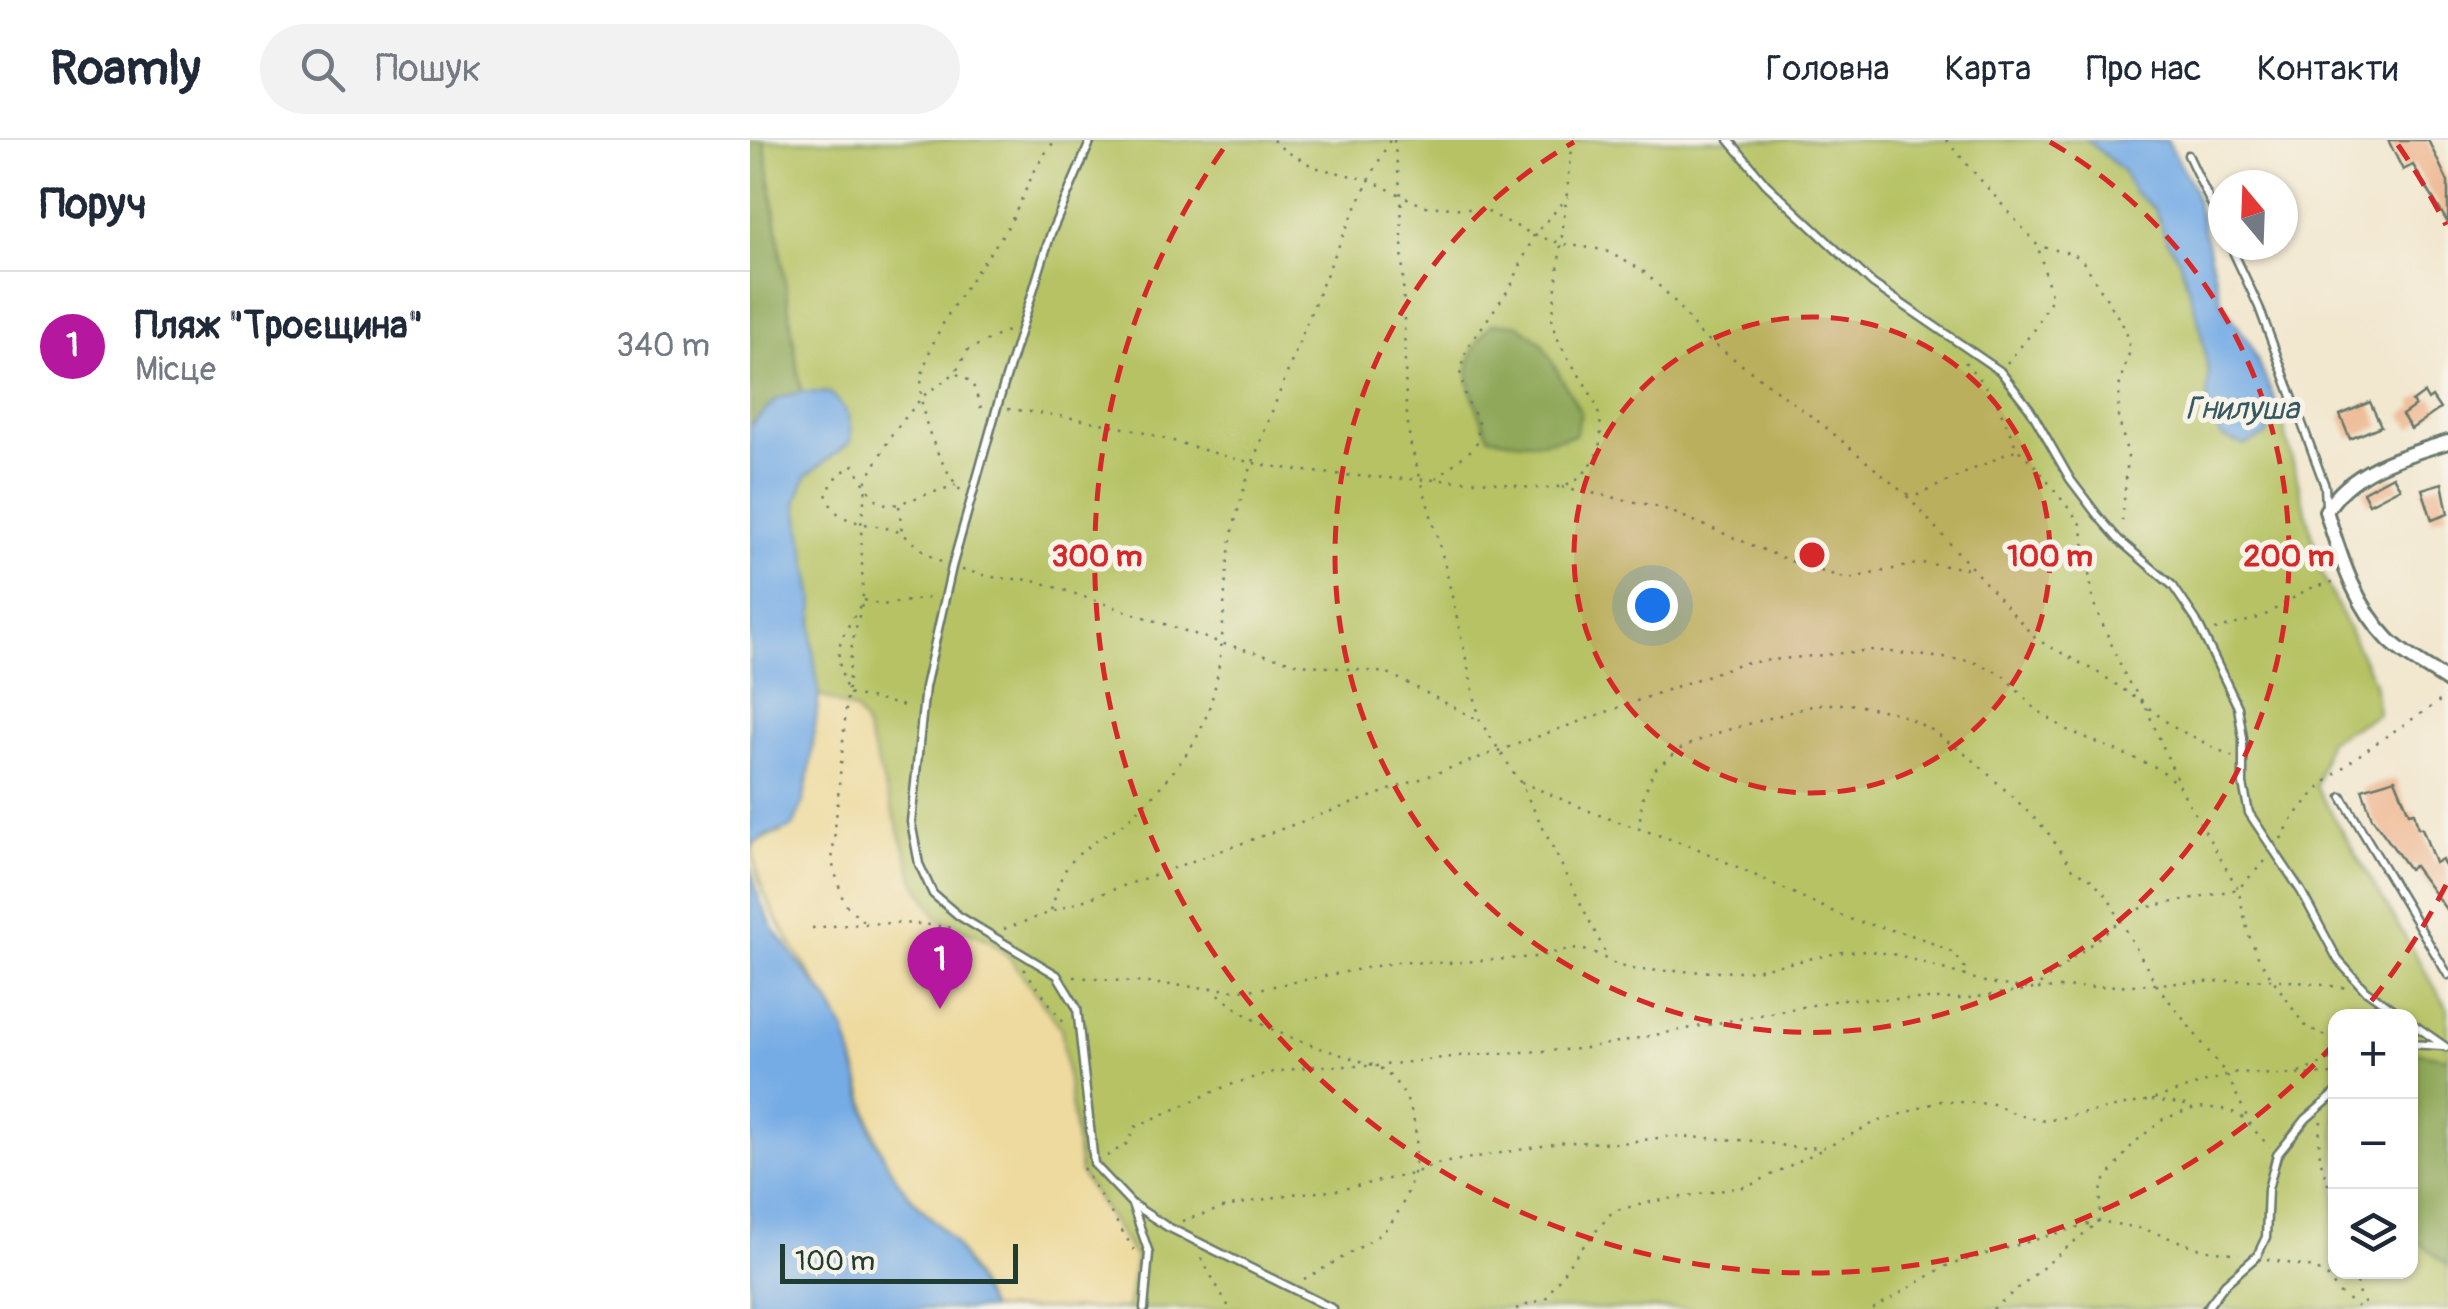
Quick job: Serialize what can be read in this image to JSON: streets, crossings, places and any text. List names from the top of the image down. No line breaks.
{"water":["Гнилуша"],"scale_bar":"100 m","north":"top","page":{"header":"Roamly","search":"Пошук","nav":["Головна","Карта","Про нас","Контакти"],"heading":"Поруч","list":[{"mark":"1","name":"Пляж \"Троєщина\"","note":"Місце","value":"340 m"}],"pins":"1","map_buttons":["+","−"],"scale":"100 m"},"rings":["100 m","200 m","300 m"]}
